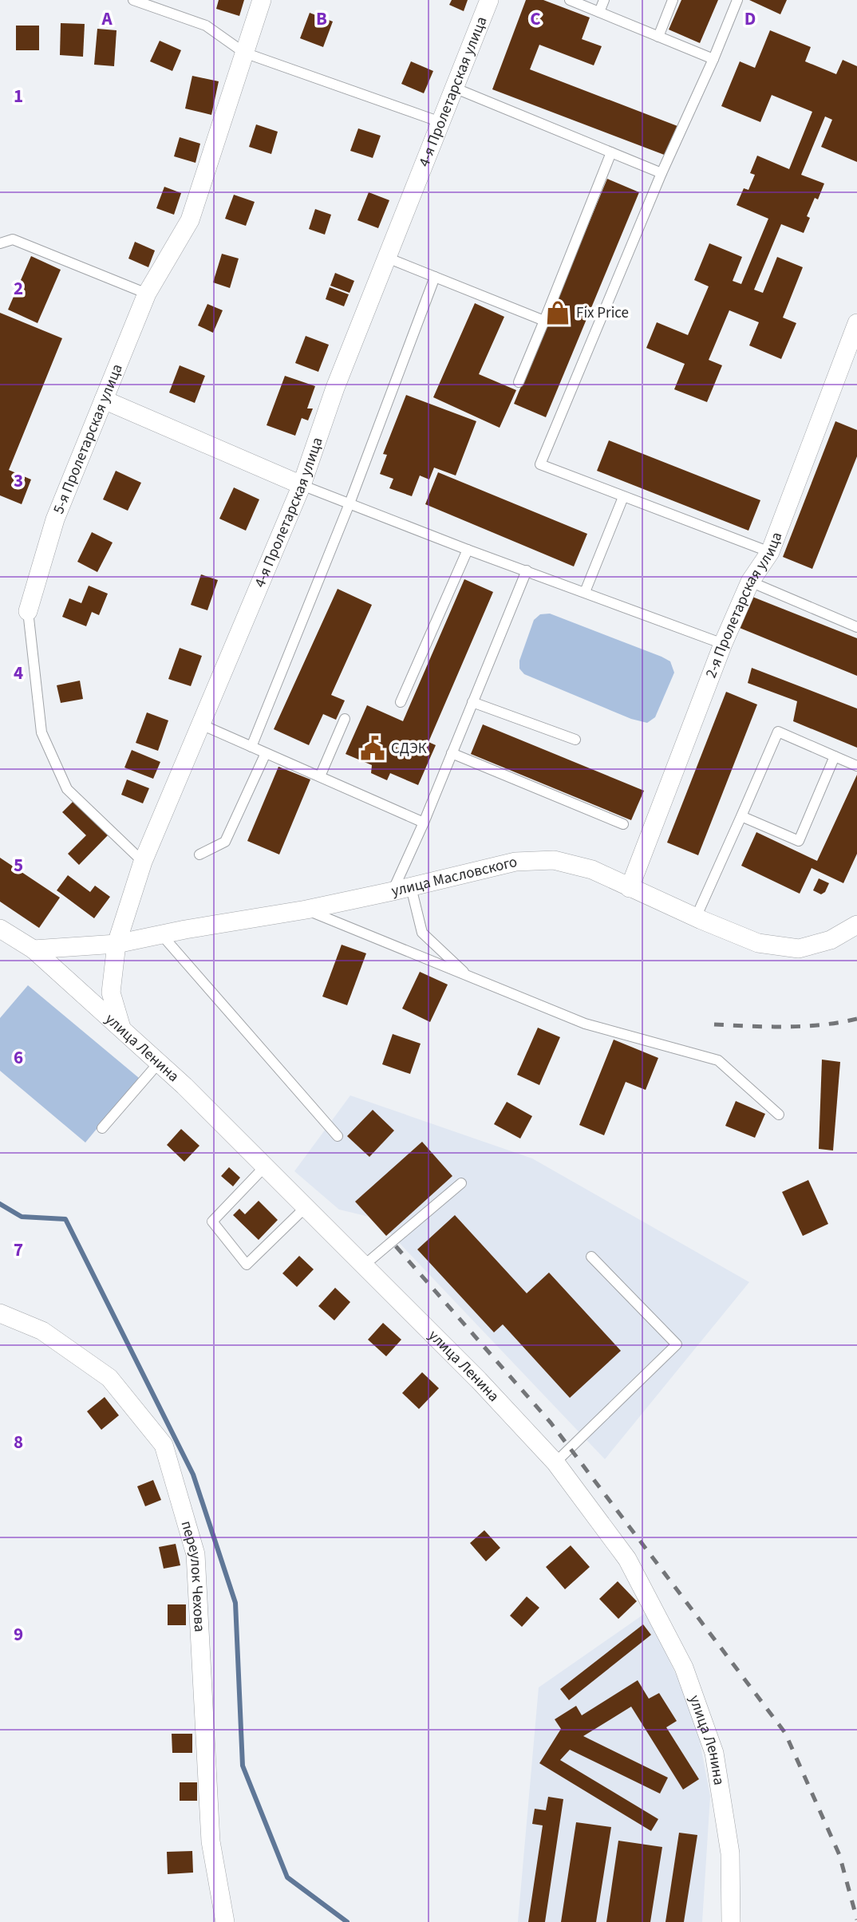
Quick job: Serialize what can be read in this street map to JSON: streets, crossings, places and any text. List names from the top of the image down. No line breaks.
{"streets":{"street":["4-я Пролетарская улица","5-я Пролетарская улица","2-я Пролетарская улица","улица Масловского","улица Ленина","переулок Чехова"]},"crossings":[["4-я Пролетарская улица","5-я Пролетарская улица"],["4-я Пролетарская улица","улица Масловского"],["4-я Пролетарская улица","улица Ленина"],["2-я Пролетарская улица","улица Масловского"],["улица Масловского","улица Ленина"]],"places":{"shop":["Fix Price"],"public building":["СДЭК"]},"grid":{"columns":["A","B","C","D"],"rows":["1","2","3","4","5","6","7","8","9"]}}
